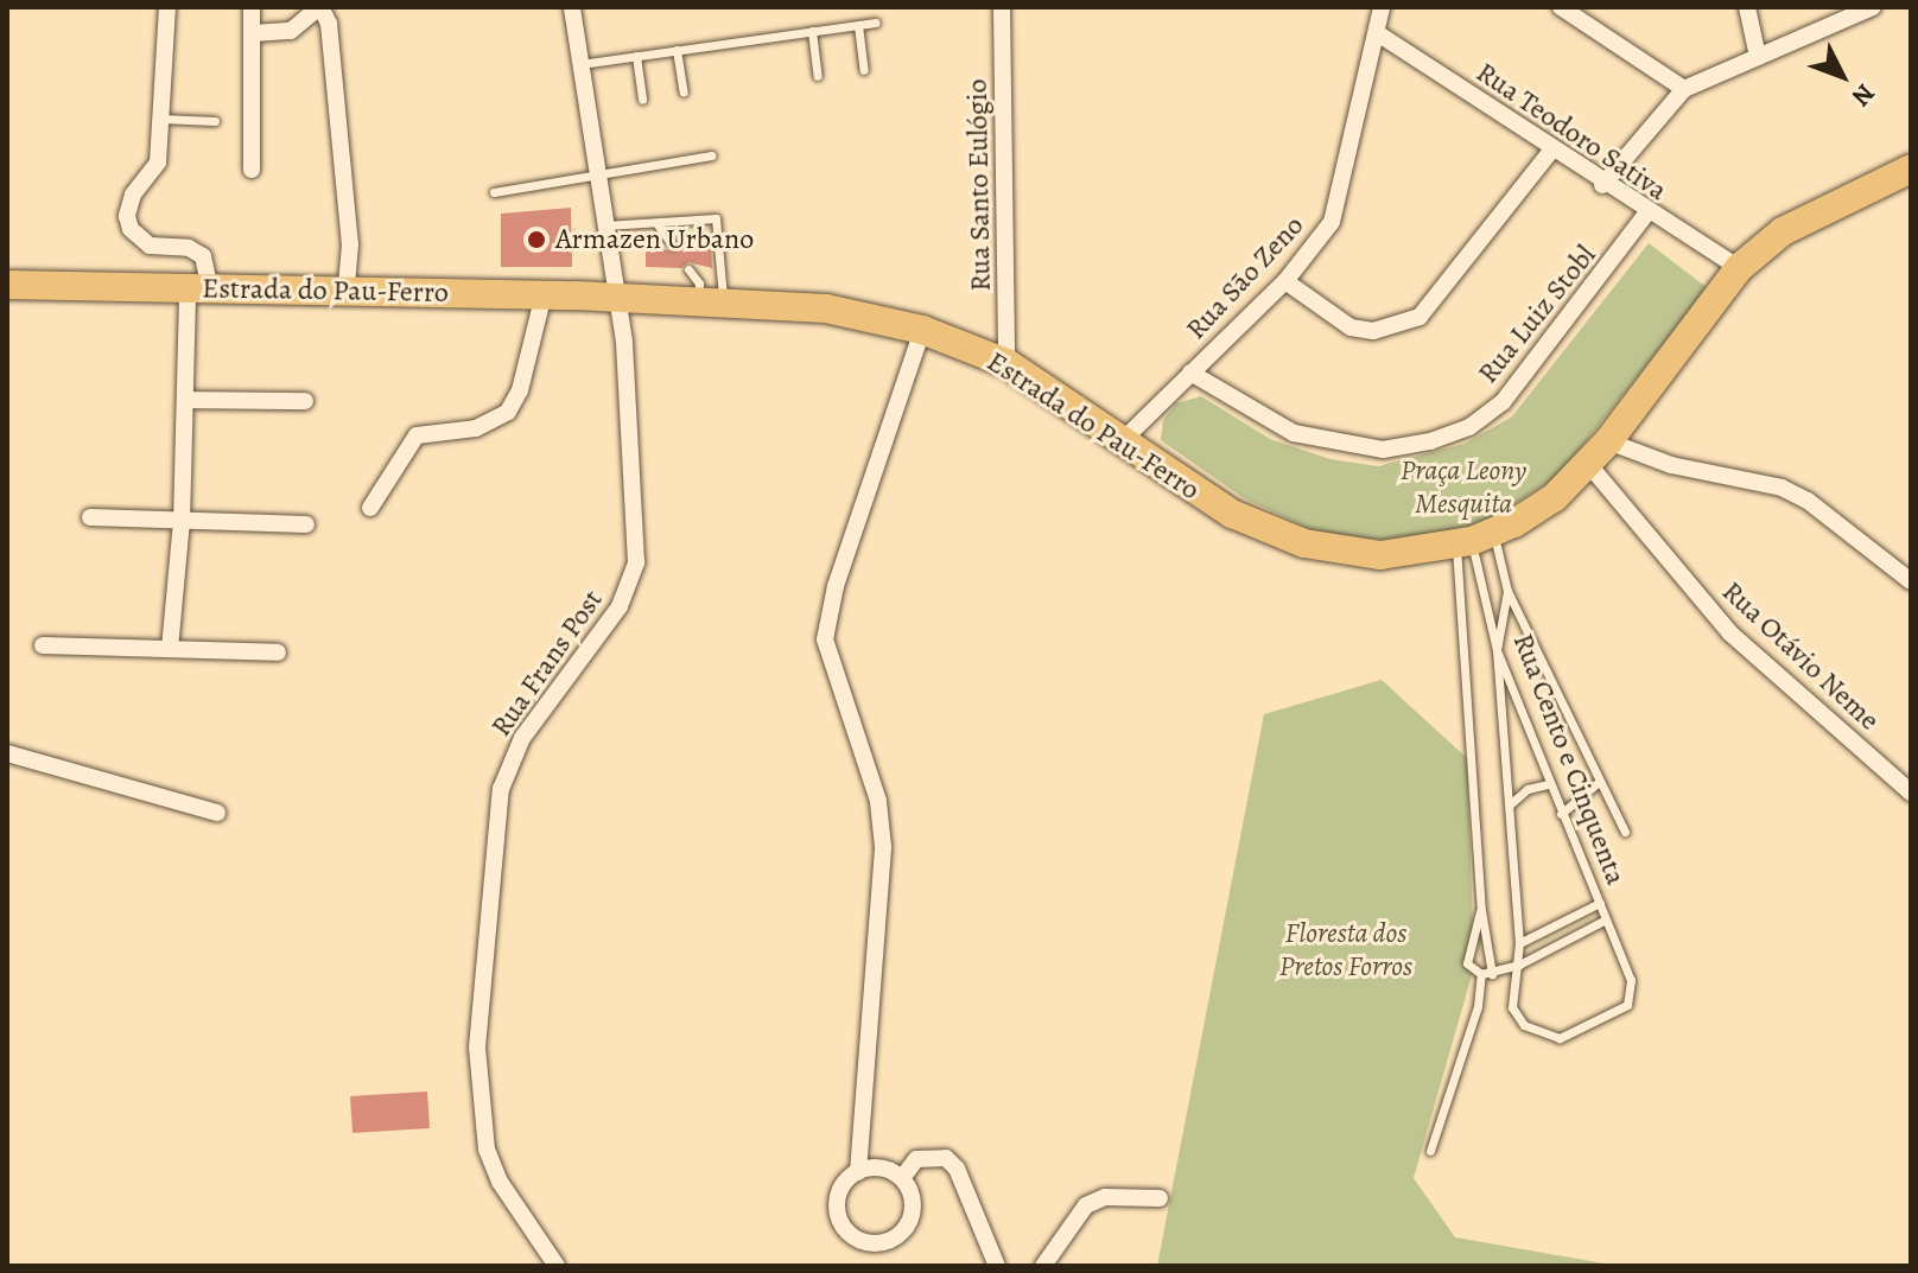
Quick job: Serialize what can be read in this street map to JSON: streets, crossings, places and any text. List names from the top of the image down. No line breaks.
{"streets":{"main road":["Estrada do Pau-Ferro"],"street":["Rua Teodoro Sativa","Rua Santo Eulógio","Rua São Zeno","Rua Luiz Stobl","Rua Otávio Neme","Rua Frans Post"],"lane":["Rua Cento e Cinquenta"]},"crossings":[["Rua Teodoro Sativa","Rua São Zeno"],["Rua Teodoro Sativa","Estrada do Pau-Ferro"],["Rua Teodoro Sativa","Rua Luiz Stobl"],["Rua Santo Eulógio","Estrada do Pau-Ferro"],["Rua São Zeno","Estrada do Pau-Ferro"],["Rua São Zeno","Rua Luiz Stobl"],["Estrada do Pau-Ferro","Rua Otávio Neme"],["Estrada do Pau-Ferro","Rua Frans Post"],["Estrada do Pau-Ferro","Rua Cento e Cinquenta"]],"parks":["Praça Leony Mesquita","Floresta dos Pretos Forros"],"places":["Armazen Urbano"],"north":"bottom right"}
